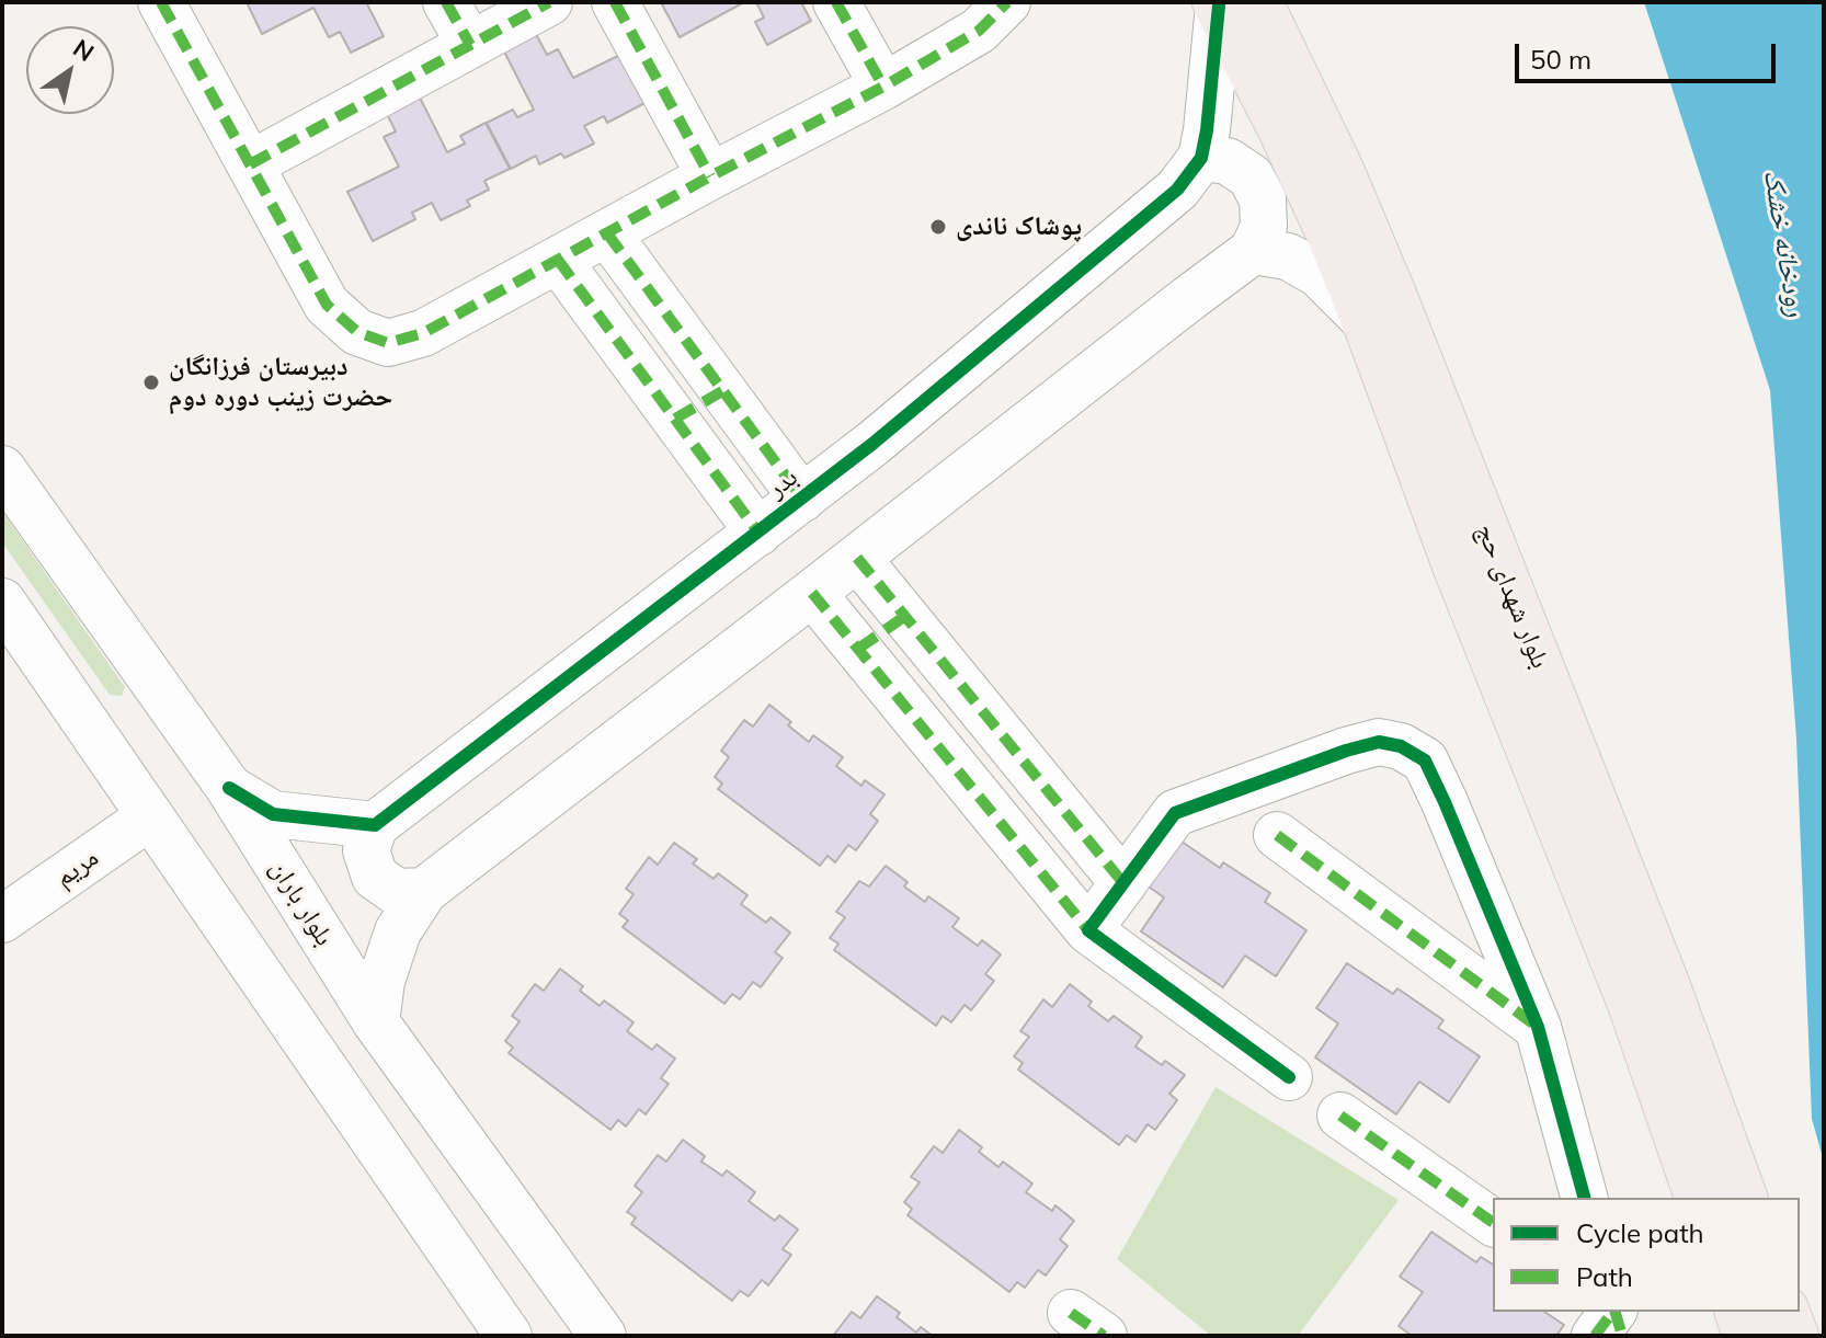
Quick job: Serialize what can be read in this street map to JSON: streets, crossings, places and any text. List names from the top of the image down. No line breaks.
{"streets":{"main road":["بلوار شهدای حج"],"street":["بدر","مریم","بلوار باران"]},"crossings":[["بدر","بلوار شهدای حج"]],"water":["رودخانه خشک"],"places":["پوشاک ناندی","دبیرستان فرزانگان حضرت زینب دوره دوم"],"legend":["Cycle path","Path"],"scale_bar":"50 m","north":"top right"}
